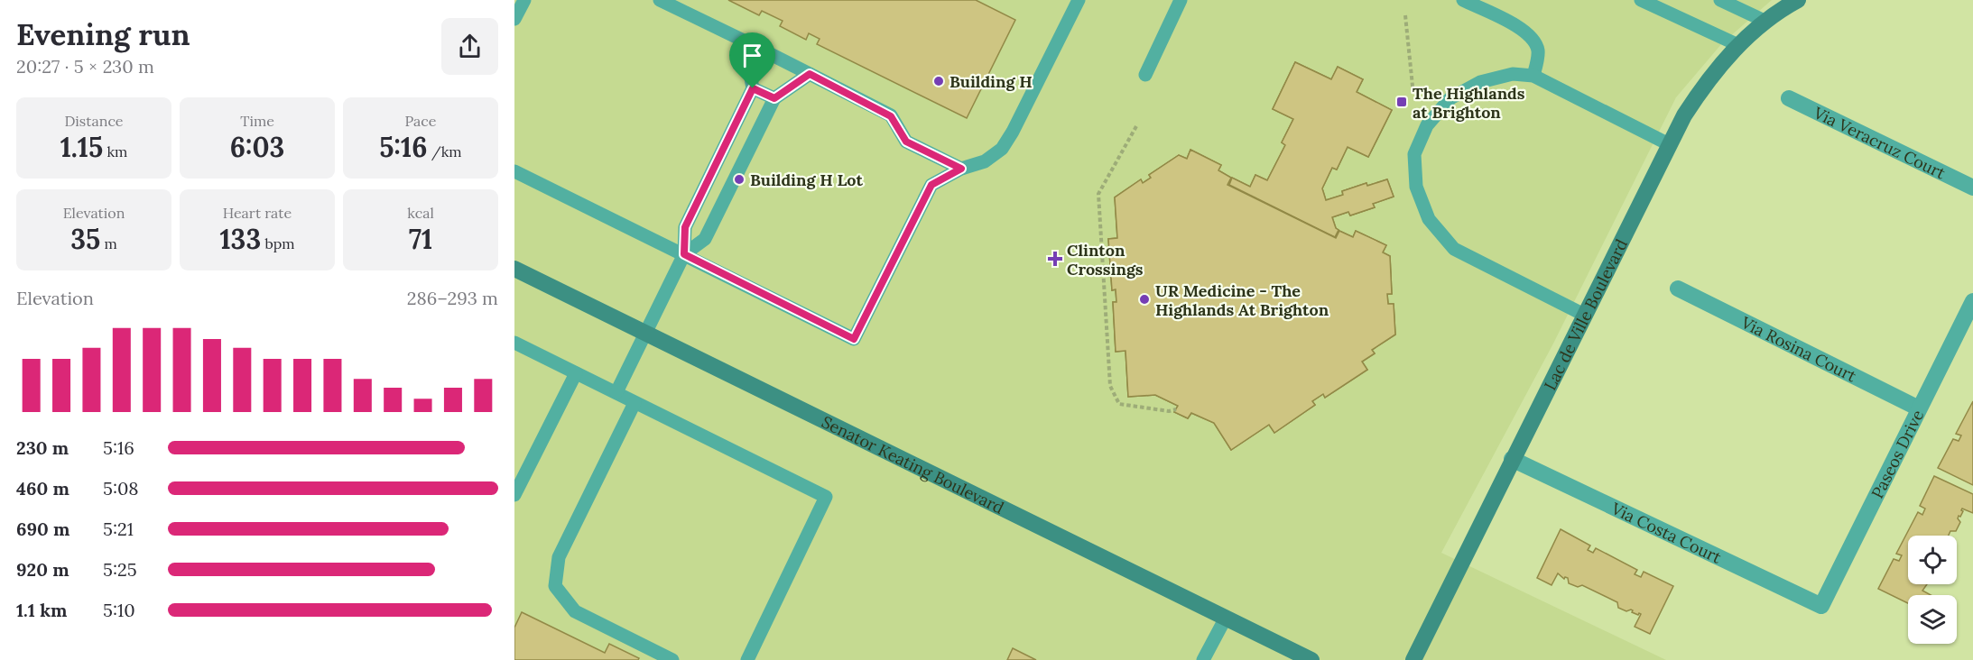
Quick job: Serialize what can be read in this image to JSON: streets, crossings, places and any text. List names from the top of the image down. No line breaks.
{"streets":{"street":["Via Veracruz Court","Lac de Ville Boulevard","Via Rosina Court","Paseos Drive","Senator Keating Boulevard","Via Costa Court"]},"crossings":[["Lac de Ville Boulevard","Via Costa Court"],["Via Rosina Court","Paseos Drive"],["Paseos Drive","Via Costa Court"]],"places":{"other":["Building H","Building H Lot","UR Medicine - The Highlands At Brighton"],"transit":["The Highlands at Brighton"],"health":["Clinton Crossings"]},"page":{"heading":["Evening run","20:27 · 5 × 230 m"],"stats":[["Distance","1.15 km"],["Time","6:03"],["Pace","5:16 /km"],["Elevation","35 m"],["Heart rate","133 bpm"],["kcal","71"]],"chart":["Elevation","286–293 m"],"list":[{"name":"230 m","note":"5:16"},{"name":"460 m","note":"5:08"},{"name":"690 m","note":"5:21"},{"name":"920 m","note":"5:25"},{"name":"1.1 km","note":"5:10"}]}}
